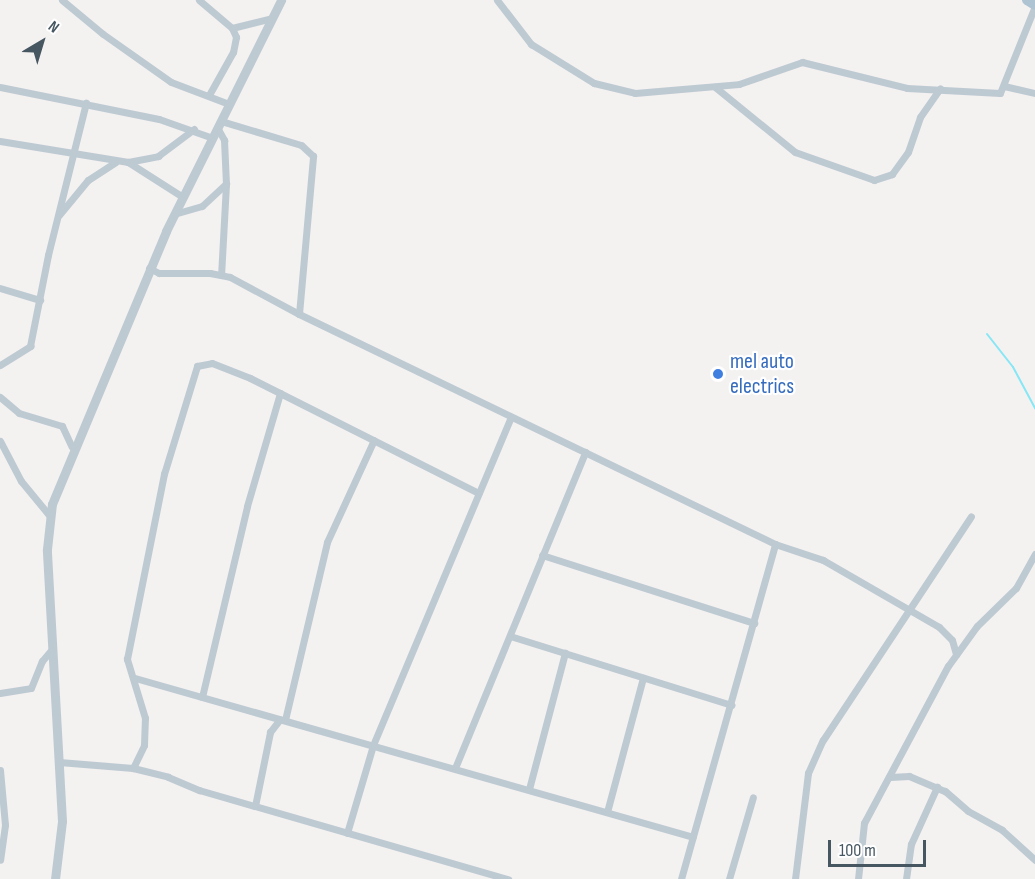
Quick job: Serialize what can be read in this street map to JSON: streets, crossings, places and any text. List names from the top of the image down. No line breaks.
{"places":["mel auto electrics"],"scale_bar":"100 m","north":"top right"}
